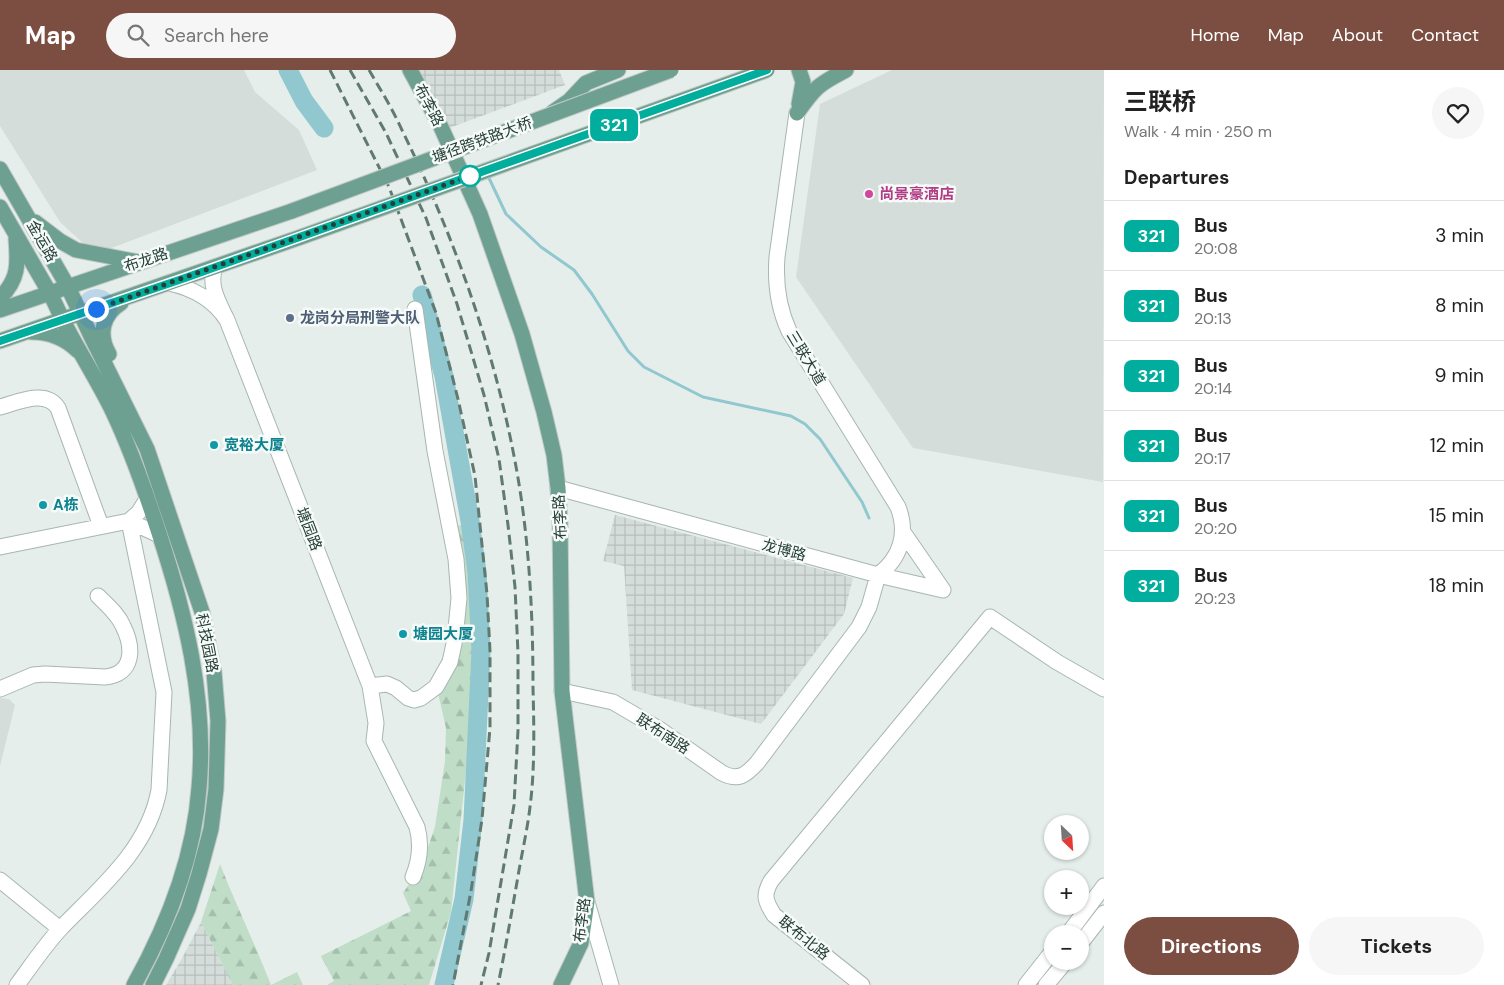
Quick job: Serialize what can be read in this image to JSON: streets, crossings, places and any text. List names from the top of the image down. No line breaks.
{"streets":{"main road":["布李路","塘径跨铁路大桥","金运路","布龙路","科技园路"],"street":["三联大道","塘园路","龙博路","联布南路","联布北路"]},"crossings":[["布李路","龙博路"],["布李路","联布南路"],["塘径跨铁路大桥","布龙路"],["金运路","布龙路"],["金运路","科技园路"],["布龙路","塘园路"],["布龙路","科技园路"],["三联大道","龙博路"],["三联大道","联布南路"],["龙博路","联布南路"]],"places":["尚景豪酒店","龙岗分局刑警大队","宽裕大厦","A栋","塘园大厦"],"lines":["bus line 321"],"north":"bottom right","page":{"header":"Map","search":"Search here","nav":["Home","Map","About","Contact"],"on_map":"321","heading":[["三联桥","Walk · 4 min · 250 m"],"Departures"],"list":[{"mark":"321","name":"Bus","note":"20:08","value":"3 min"},{"mark":"321","name":"Bus","note":"20:13","value":"8 min"},{"mark":"321","name":"Bus","note":"20:14","value":"9 min"},{"mark":"321","name":"Bus","note":"20:17","value":"12 min"},{"mark":"321","name":"Bus","note":"20:20","value":"15 min"},{"mark":"321","name":"Bus","note":"20:23","value":"18 min"}],"map_buttons":["+","−"],"buttons":["Directions","Tickets"]}}
